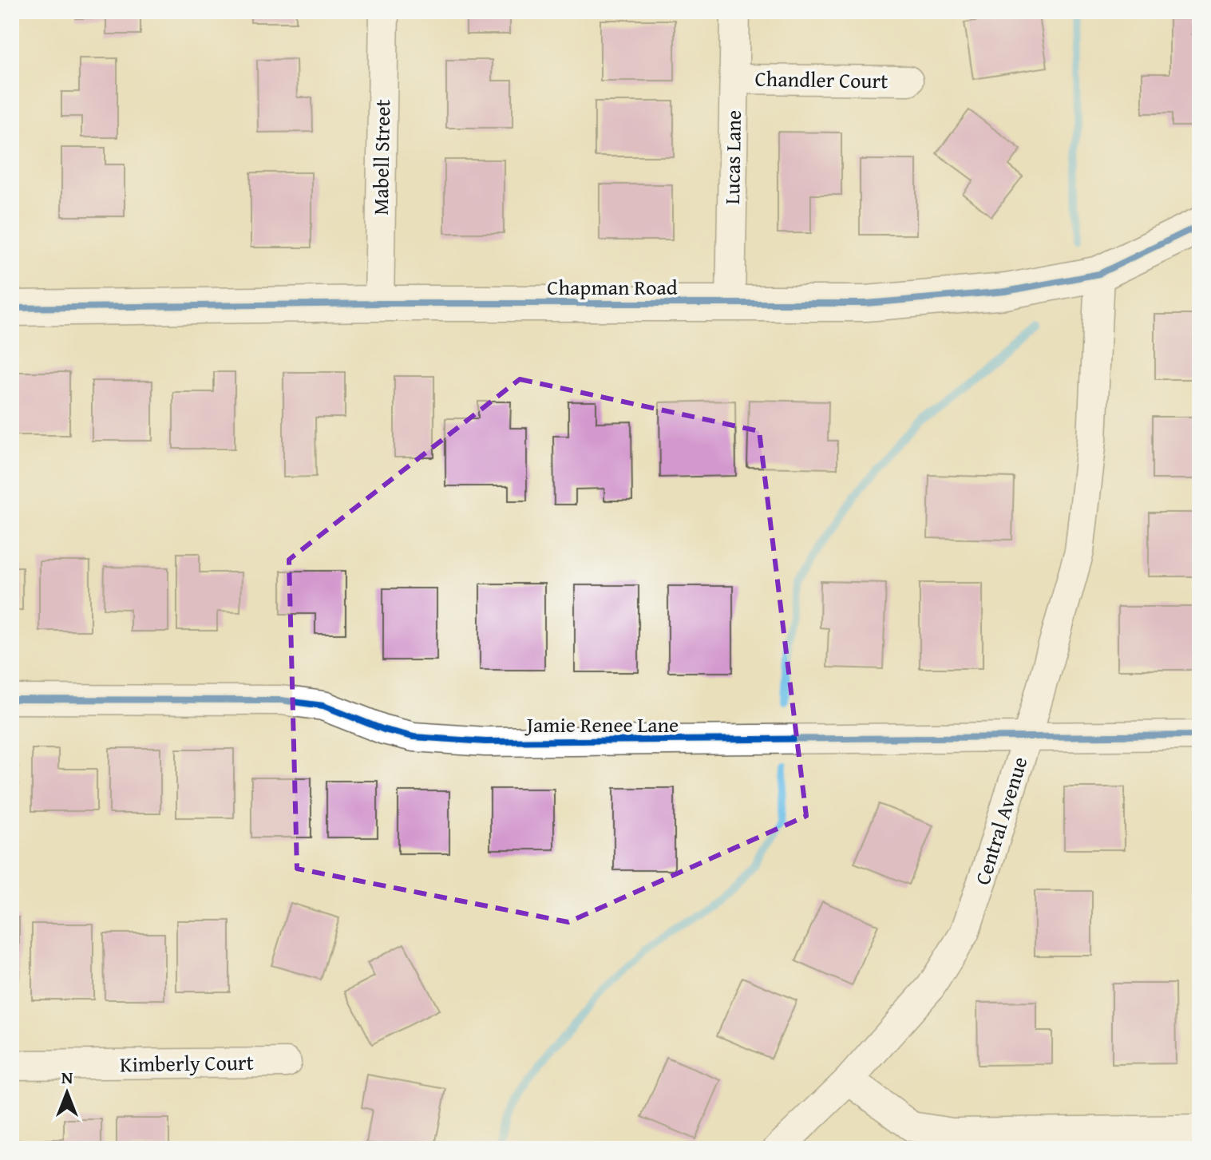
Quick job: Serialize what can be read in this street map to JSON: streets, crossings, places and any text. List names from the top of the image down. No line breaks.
{"streets":{"street":["Chandler Court","Mabell Street","Lucas Lane","Chapman Road","Jamie Renee Lane","Central Avenue","Kimberly Court"]},"crossings":[["Chandler Court","Lucas Lane"],["Mabell Street","Chapman Road"],["Lucas Lane","Chapman Road"],["Chapman Road","Central Avenue"],["Jamie Renee Lane","Central Avenue"]],"north":"top"}
